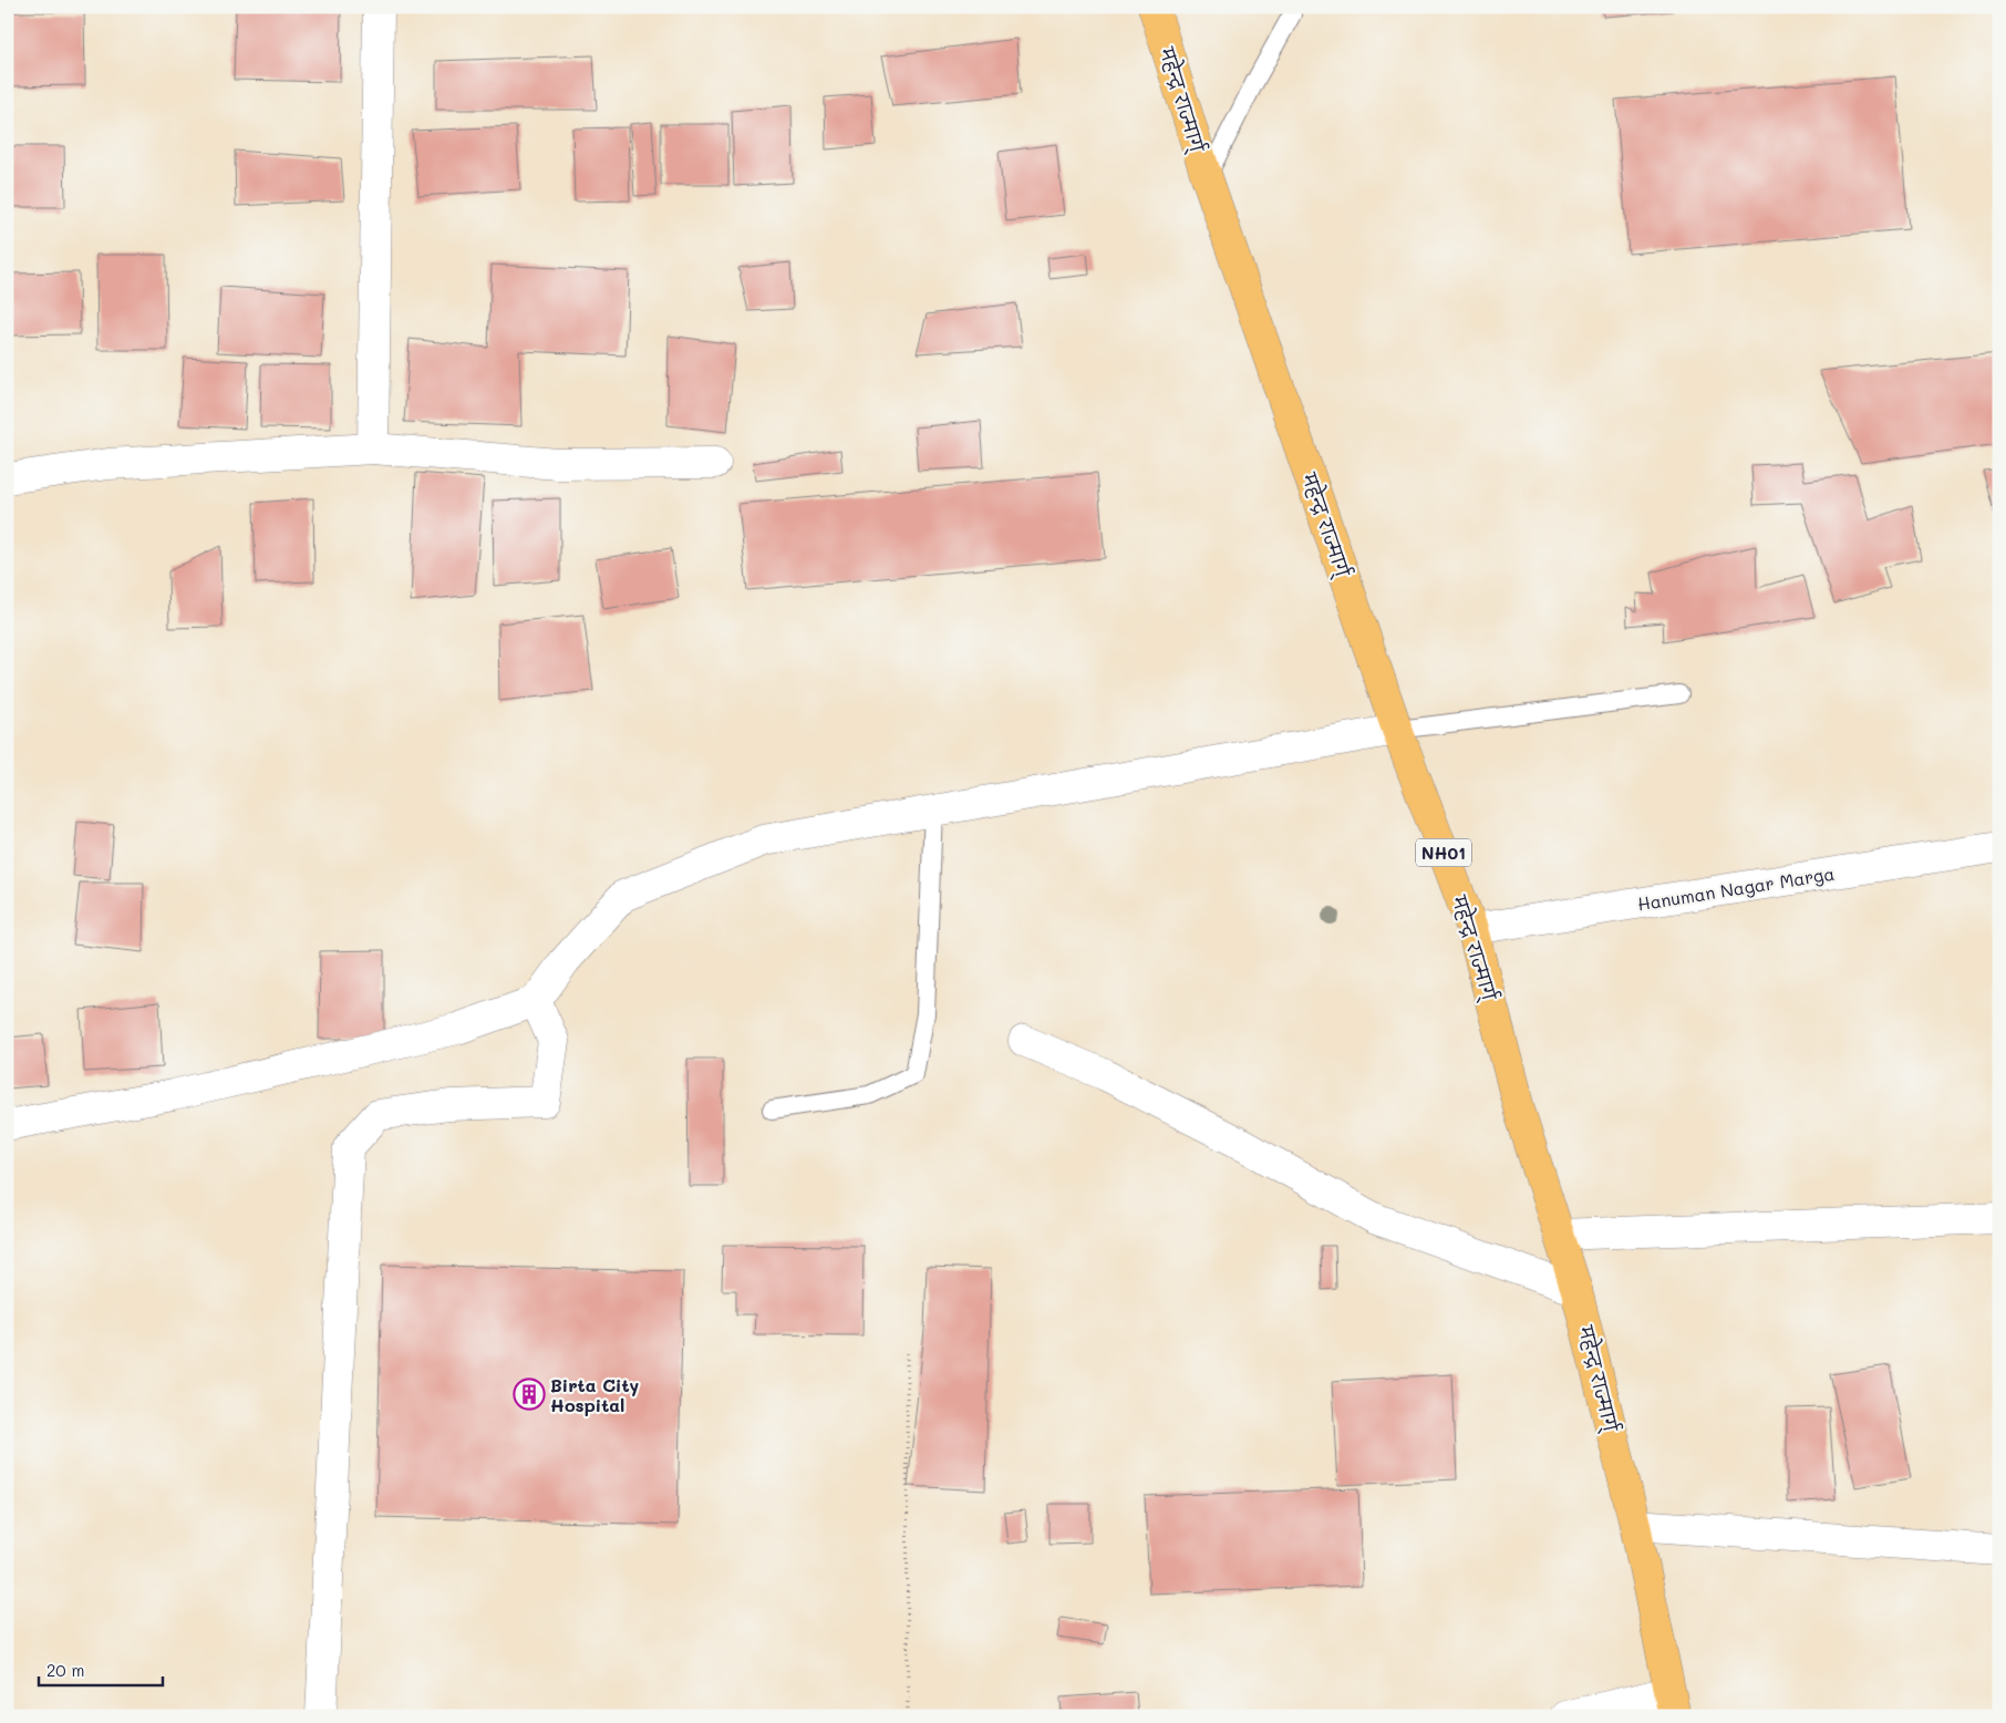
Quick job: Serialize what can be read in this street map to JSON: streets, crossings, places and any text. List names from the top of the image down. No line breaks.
{"streets":{"highway":["महेन्द्र राज्मार्ग्","NH01"],"street":["Hanuman Nagar Marga"]},"crossings":[["महेन्द्र राज्मार्ग्","Hanuman Nagar Marga"]],"places":{"building":["Birta City Hospital"]},"scale_bar":"20 m"}
